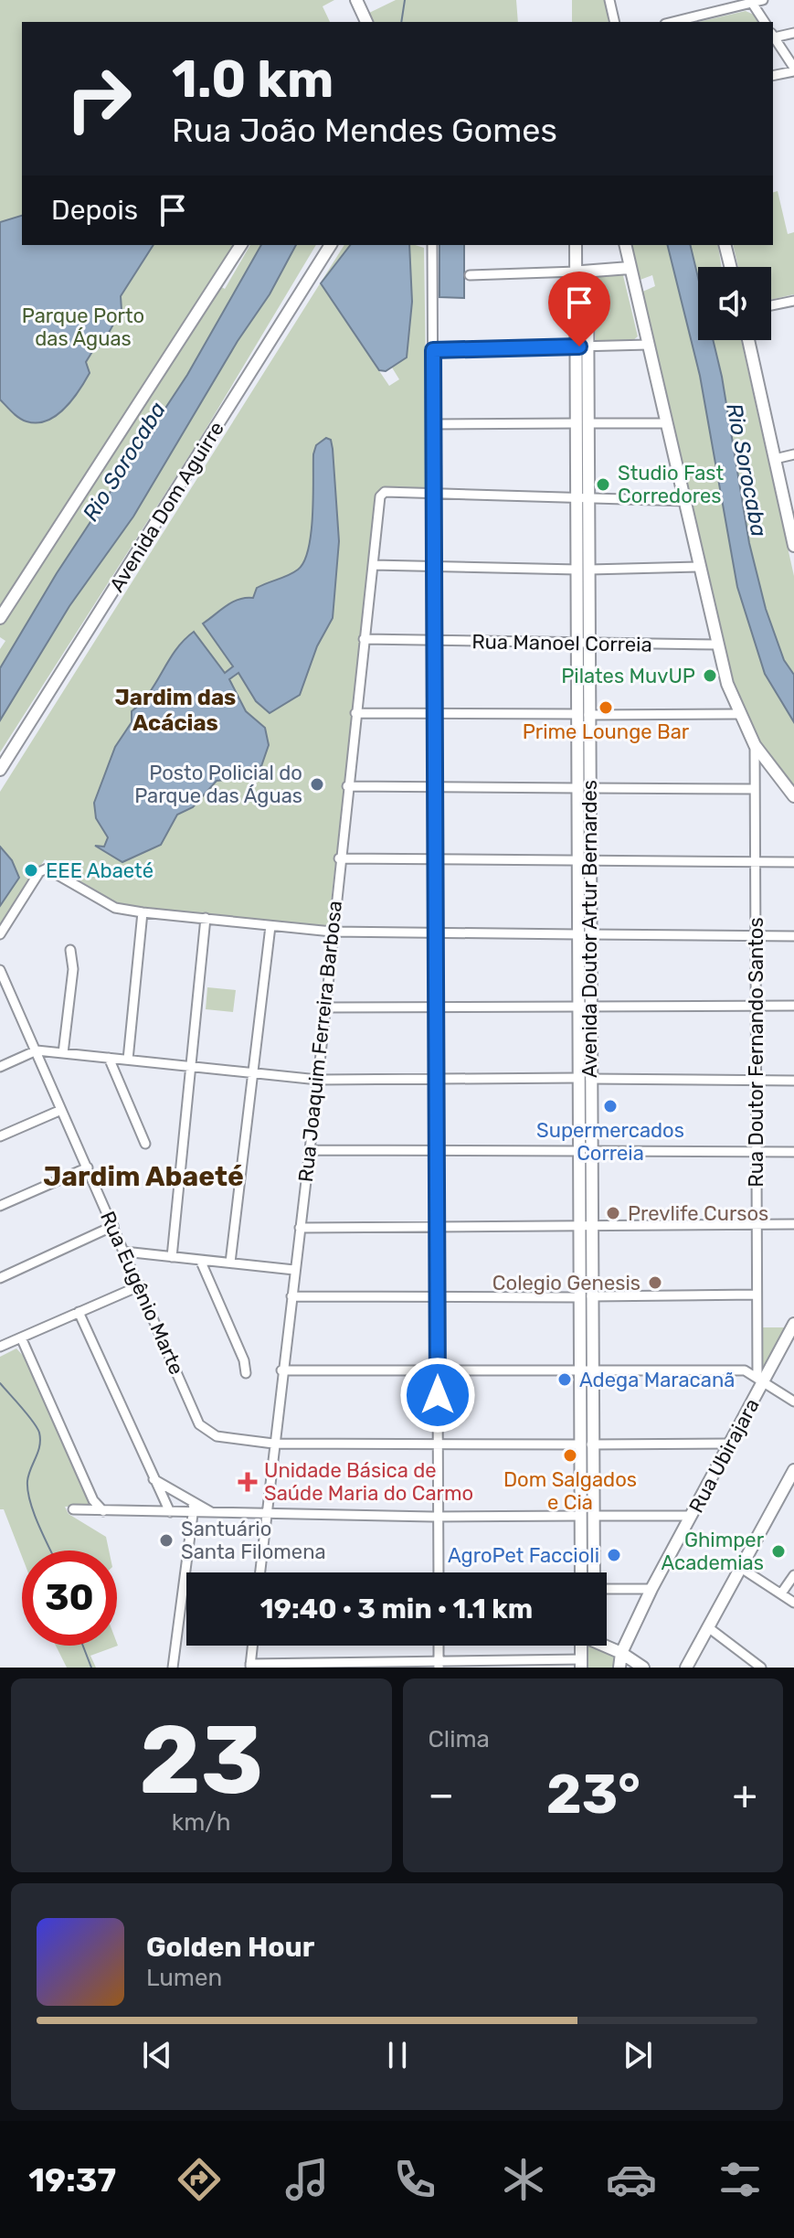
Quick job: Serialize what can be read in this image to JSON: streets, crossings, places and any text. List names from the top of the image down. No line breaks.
{"streets":{"main road":["Avenida Dom Aguirre","Avenida Doutor Artur Bernardes","Rua Ubirajara"],"street":["Rua Manoel Correia","Rua Joaquim Ferreira Barbosa","Rua Doutor Fernando Santos","Rua Eugênio Marte"]},"crossings":[["Rua Manoel Correia","Avenida Doutor Artur Bernardes"],["Rua Manoel Correia","Rua Joaquim Ferreira Barbosa"],["Avenida Doutor Artur Bernardes","Rua Eugênio Marte"],["Rua Joaquim Ferreira Barbosa","Rua Eugênio Marte"],["Rua Doutor Fernando Santos","Rua Ubirajara"]],"districts":["Jardim das Acácias","Jardim Abaeté"],"water":["Rio Sorocaba"],"parks":["Parque Porto das Águas"],"places":{"other":["Studio Fast Corredores","Pilates MuvUP","Prime Lounge Bar","Posto Policial do Parque das Águas","EEE Abaeté","Supermercados Correia","Prevlife Cursos","Colegio Genesis","Adega Maracanã","Dom Salgados e Cia","Santuário Santa Filomena","Ghimper Academias","AgroPet Faccioli"],"health":["Unidade Básica de Saúde Maria do Carmo"]},"page":{"turn":["1.0 km","Rua João Mendes Gomes"],"then":"Depois","limit":"30","trip":"19:40 · 3 min · 1.1 km","tile":[["23","km/h"],"Clima"],"heat":["−","23°","+"],"song":["Golden Hour","Lumen"],"tabs":"19:37"}}
